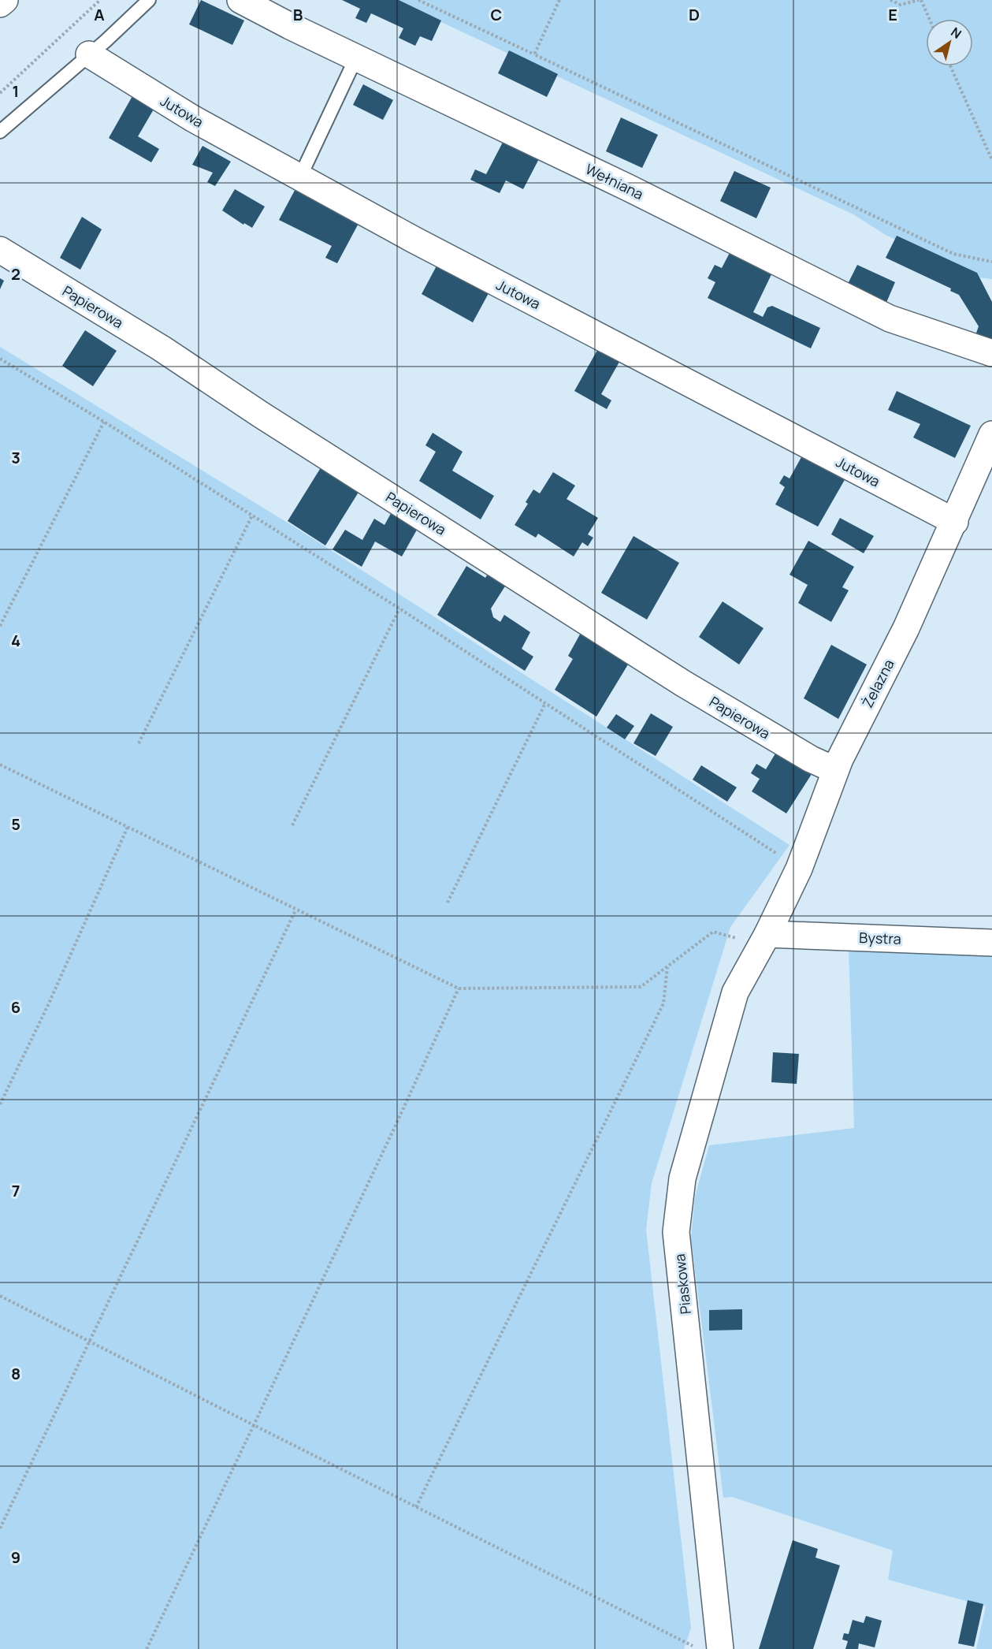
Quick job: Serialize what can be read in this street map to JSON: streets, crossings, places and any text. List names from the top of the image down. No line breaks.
{"streets":{"street":["Jutowa","Wełniana","Papierowa","Żelazna","Bystra","Piaskowa"]},"crossings":[["Jutowa","Żelazna"],["Papierowa","Żelazna"],["Żelazna","Bystra"],["Żelazna","Piaskowa"],["Bystra","Piaskowa"]],"north":"top right","grid":{"columns":["A","B","C","D","E"],"rows":["1","2","3","4","5","6","7","8","9"]}}
